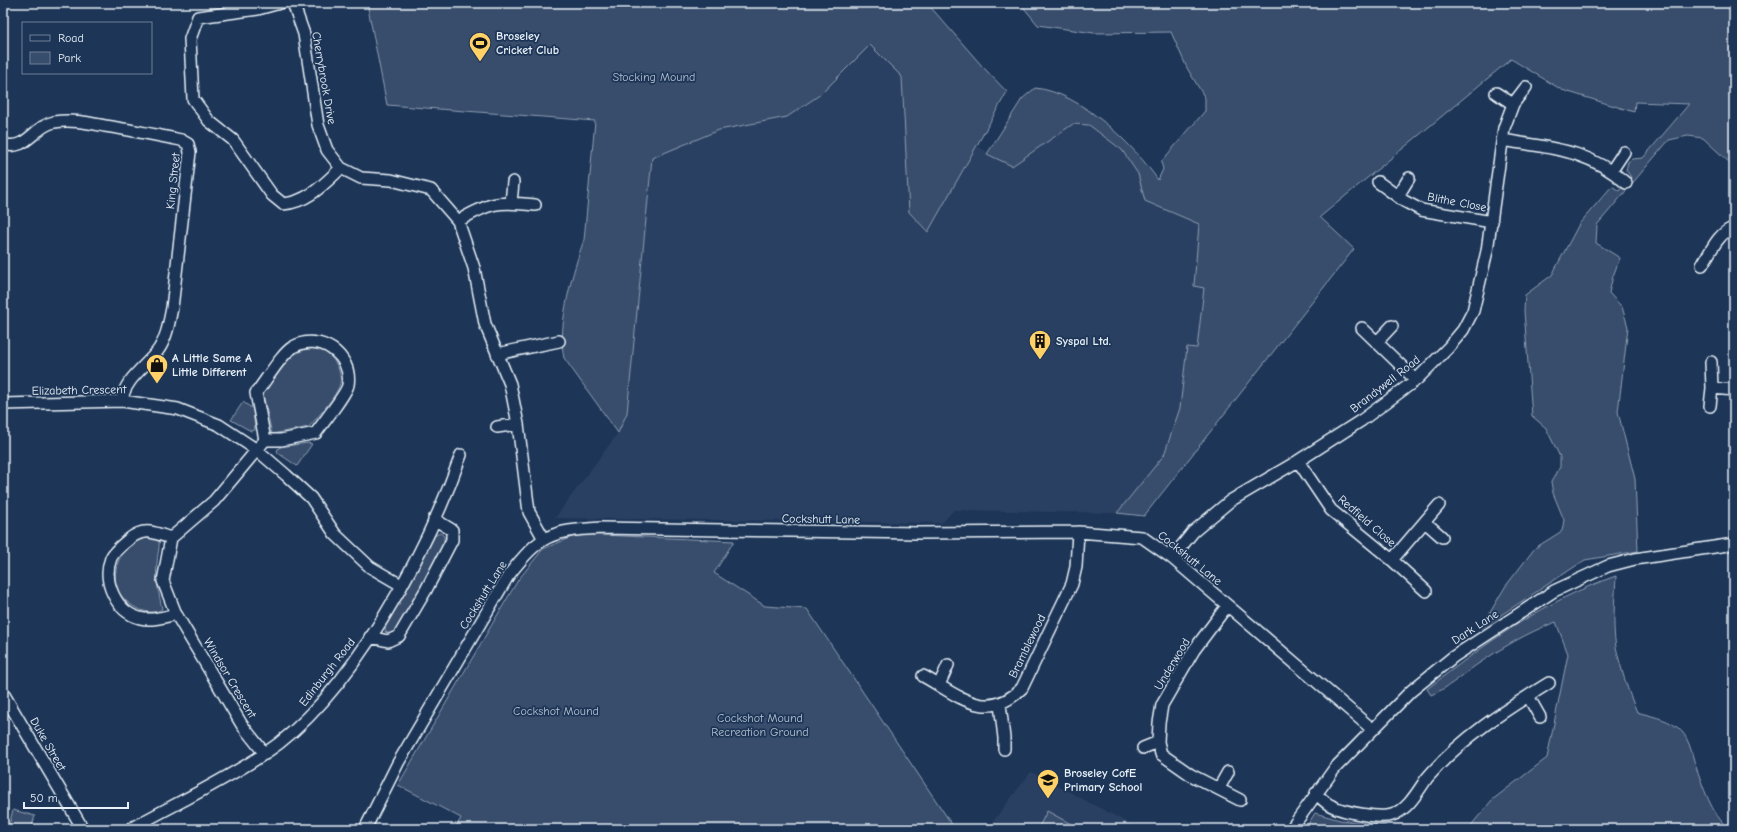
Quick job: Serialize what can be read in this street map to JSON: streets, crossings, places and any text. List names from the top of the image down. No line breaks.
{"streets":{"street":["Cherrybrook Drive","King Street","Blithe Close","Brandywell Road","Elizabeth Crescent","Cockshutt Lane","Redfield Close","Dark Lane","Bramblewood","Underwood","Edinburgh Road","Windsor Crescent","Duke Street"]},"crossings":[["Cherrybrook Drive","Cockshutt Lane"],["King Street","Elizabeth Crescent"],["Blithe Close","Brandywell Road"],["Brandywell Road","Cockshutt Lane"],["Brandywell Road","Redfield Close"],["Elizabeth Crescent","Edinburgh Road"],["Cockshutt Lane","Dark Lane"],["Cockshutt Lane","Bramblewood"],["Cockshutt Lane","Underwood"],["Edinburgh Road","Windsor Crescent"]],"parks":["Stocking Mound","Cockshot Mound","Cockshot Mound Recreation Ground"],"places":{"sports":["Broseley Cricket Club"],"building":["Syspal Ltd."],"shop":["A Little Same A Little Different"],"school or university":["Broseley CofE Primary School"]},"legend":["Road","Park"],"scale_bar":"50 m"}
